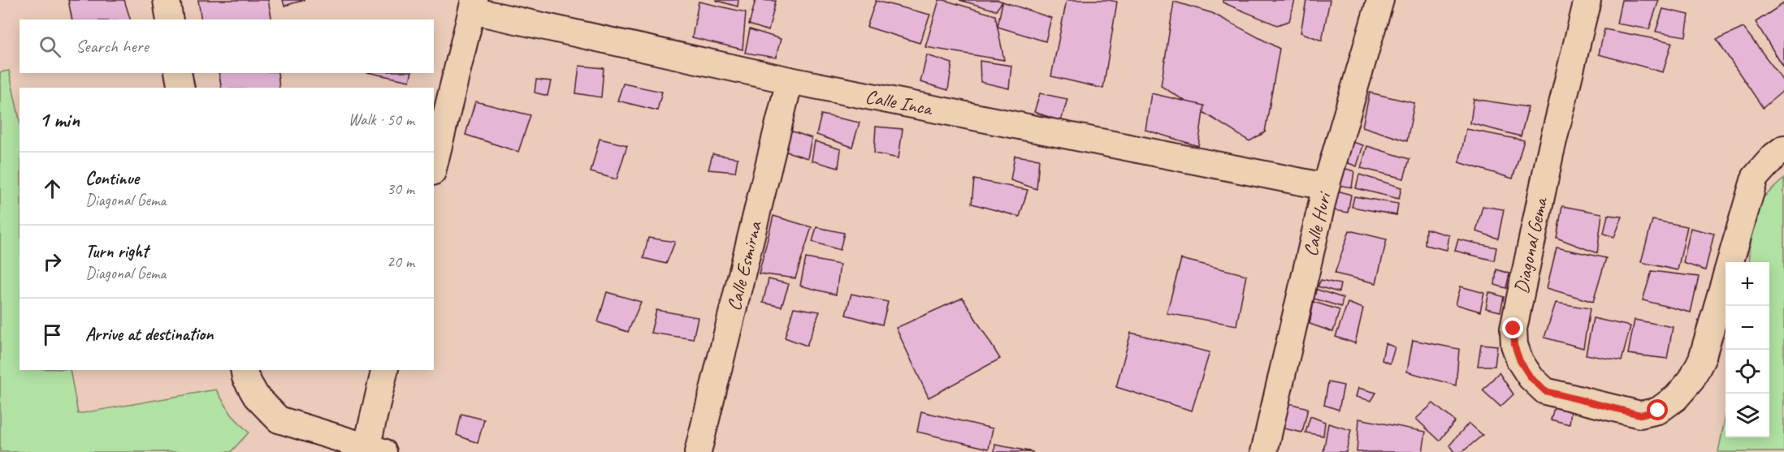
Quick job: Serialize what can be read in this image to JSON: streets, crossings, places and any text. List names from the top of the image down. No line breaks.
{"streets":{"street":["Calle Inca","Calle Huri","Diagonal Gema","Calle Esmirna"]},"crossings":[["Calle Inca","Calle Huri"],["Calle Inca","Calle Esmirna"]],"page":{"search":"Search here","heading":["1 min","Walk · 50 m"],"list":[["Continue","Diagonal Gema","30 m"],["Turn right","Diagonal Gema","20 m"],"Arrive at destination"],"map_buttons":["+","−"]}}
